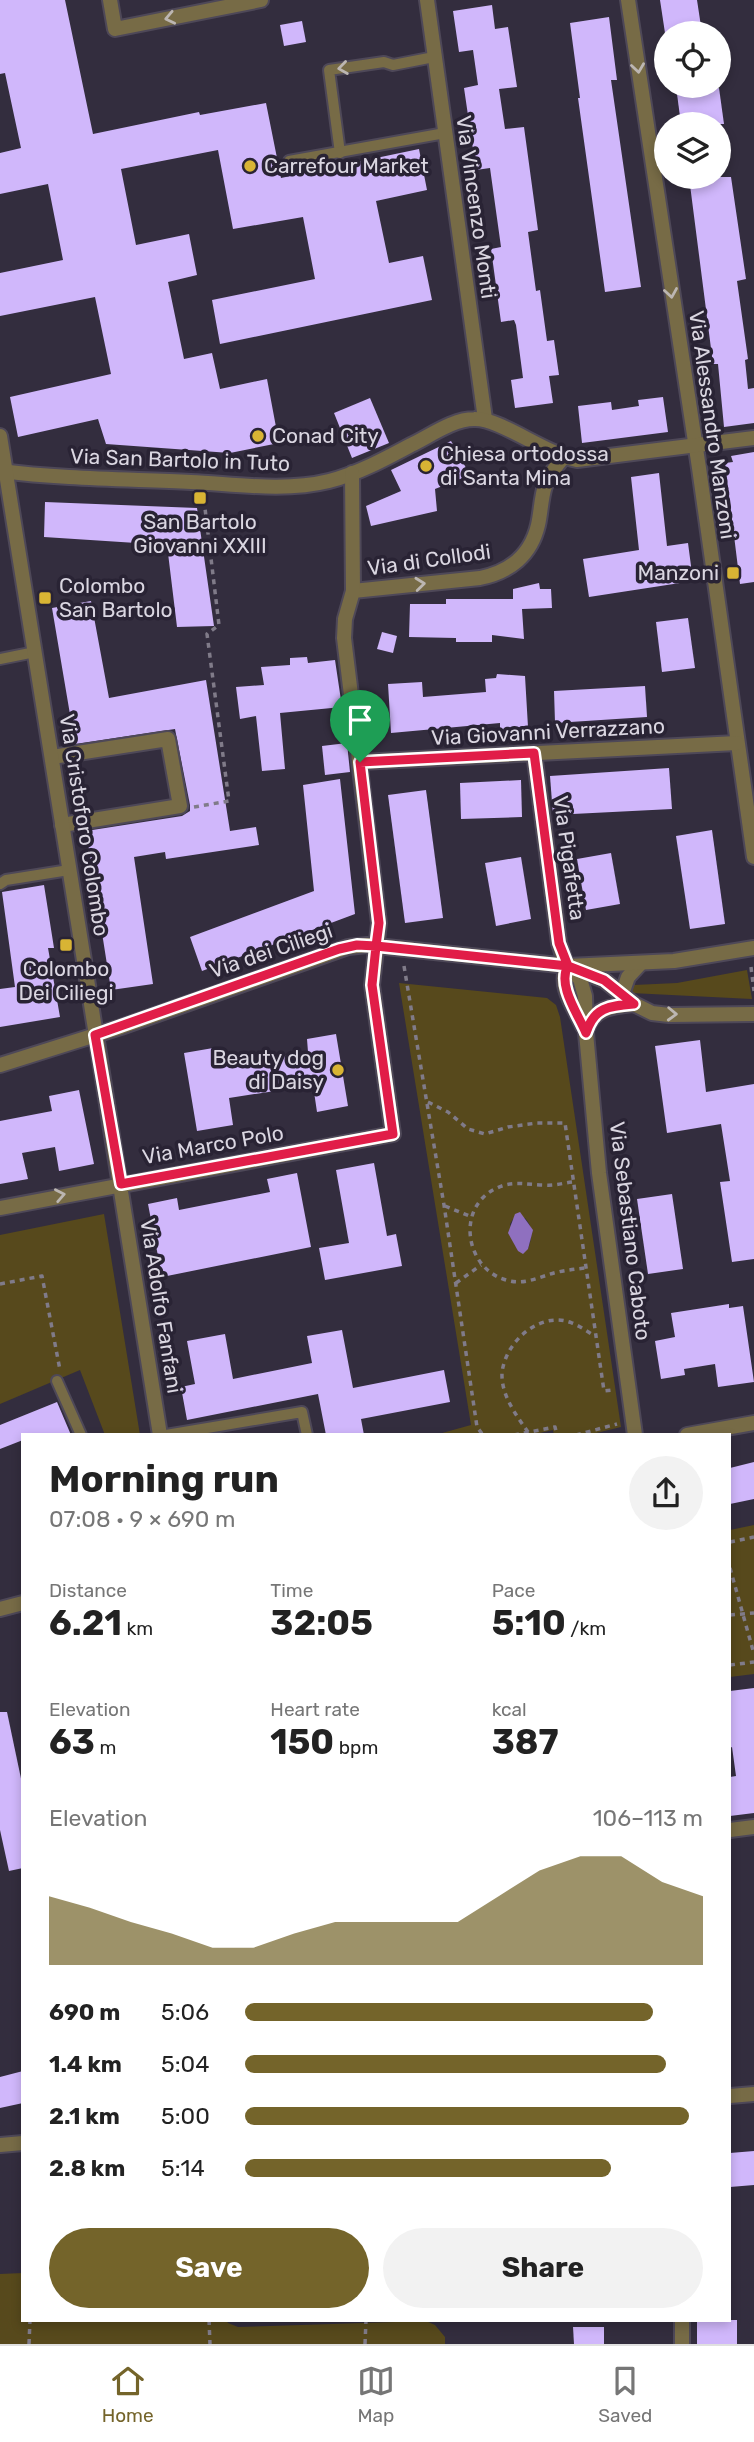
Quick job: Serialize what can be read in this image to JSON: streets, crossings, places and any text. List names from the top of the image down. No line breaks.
{"streets":{"street":["Via Vincenzo Monti","Via Alessandro Manzoni","Via San Bartolo in Tuto","Via di Collodi","Via Giovanni Verrazzano","Via Cristoforo Colombo","Via Pigafetta","Via dei Ciliegi","Via Marco Polo","Via Sebastiano Caboto","Via Adolfo Fanfani"]},"crossings":[["Via Vincenzo Monti","Via San Bartolo in Tuto"],["Via Alessandro Manzoni","Via Giovanni Verrazzano"],["Via San Bartolo in Tuto","Via Cristoforo Colombo"],["Via Giovanni Verrazzano","Via Pigafetta"],["Via Cristoforo Colombo","Via dei Ciliegi"],["Via Cristoforo Colombo","Via Marco Polo"],["Via Cristoforo Colombo","Via Adolfo Fanfani"],["Via Pigafetta","Via dei Ciliegi"],["Via Pigafetta","Via Sebastiano Caboto"],["Via dei Ciliegi","Via Marco Polo"],["Via dei Ciliegi","Via Sebastiano Caboto"],["Via Marco Polo","Via Adolfo Fanfani"]],"one_way":["Via Alessandro Manzoni","Via di Collodi"],"places":{"other":["Carrefour Market","Conad City","Chiesa ortodossa di Santa Mina","Beauty dog di Daisy"],"transit":["San Bartolo Giovanni XXIII","Manzoni","Colombo San Bartolo","Colombo Dei Ciliegi"]},"page":{"heading":["Morning run","07:08 · 9 × 690 m"],"stats":[["Distance","6.21 km"],["Time","32:05"],["Pace","5:10 /km"],["Elevation","63 m"],["Heart rate","150 bpm"],["kcal","387"]],"chart":["Elevation","106–113 m"],"list":[{"name":"690 m","note":"5:06"},{"name":"1.4 km","note":"5:04"},{"name":"2.1 km","note":"5:00"},{"name":"2.8 km","note":"5:14"}],"buttons":["Save","Share"],"tabs":["Home","Map","Saved"]}}
